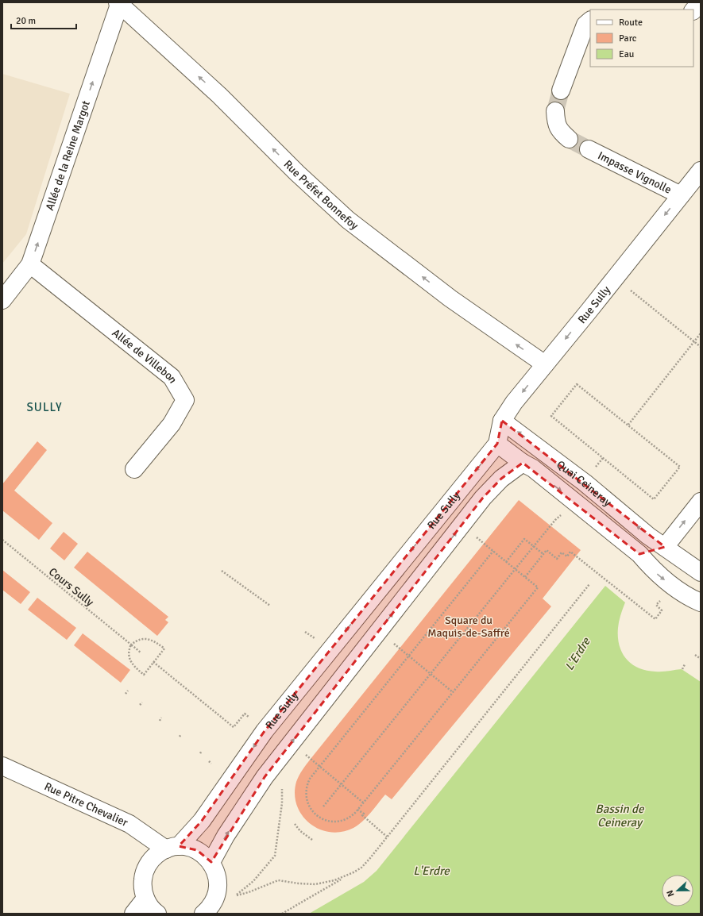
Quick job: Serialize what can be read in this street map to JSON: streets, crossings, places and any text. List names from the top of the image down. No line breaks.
{"streets":{"street":["Allée de la Reine Margot","Impasse Vignolle","Rue Préfet Bonnefoy","Rue Sully","Allée de Villebon","Quai Ceineray","Rue Pitre Chevalier"],"path":["Cours Sully"]},"crossings":[["Allée de la Reine Margot","Rue Préfet Bonnefoy"],["Allée de la Reine Margot","Allée de Villebon"],["Impasse Vignolle","Rue Sully"],["Rue Préfet Bonnefoy","Rue Sully"],["Rue Sully","Quai Ceineray"],["Rue Sully","Rue Pitre Chevalier"]],"one_way":["Allée de la Reine Margot","Rue Préfet Bonnefoy"],"districts":["SULLY"],"water":["L'Erdre","Bassin de Ceineray"],"parks":["Square du Maquis-de-Saffré"],"legend":["Route","Parc","Eau"],"scale_bar":"20 m","north":"left"}
